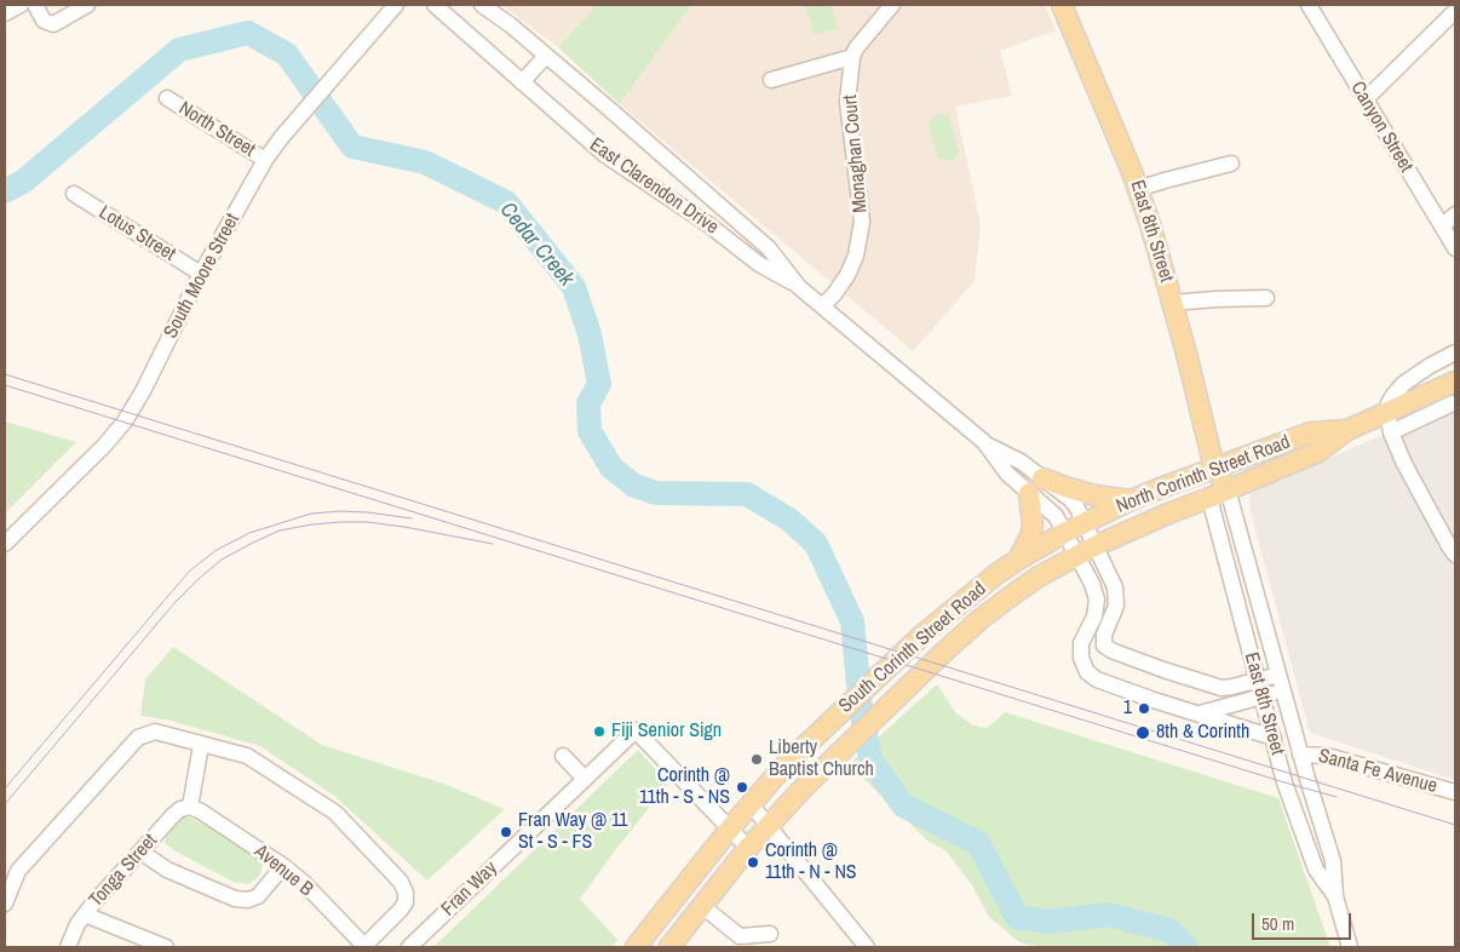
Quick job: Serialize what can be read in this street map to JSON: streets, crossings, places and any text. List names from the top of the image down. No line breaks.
{"streets":{"main road":["East 8th Street","North Corinth Street Road","South Corinth Street Road"],"street":["Canyon Street","North Street","Monaghan Court","East Clarendon Drive","Lotus Street","South Moore Street","Santa Fe Avenue","Tonga Street","Avenue B","Fran Way"]},"crossings":[["North Street","South Moore Street"],["Monaghan Court","East Clarendon Drive"],["East Clarendon Drive","East 8th Street"],["East Clarendon Drive","North Corinth Street Road"],["East Clarendon Drive","South Corinth Street Road"],["East 8th Street","North Corinth Street Road"],["East 8th Street","Santa Fe Avenue"],["Lotus Street","South Moore Street"],["North Corinth Street Road","South Corinth Street Road"],["South Corinth Street Road","Fran Way"],["Tonga Street","Avenue B"]],"water":["Cedar Creek"],"places":["1","Fiji Senior Sign","8th & Corinth","Liberty Baptist Church","Corinth @ 11th - S - NS","Fran Way @ 11 St - S - FS","Corinth @ 11th - N - NS"],"scale_bar":"50 m"}
